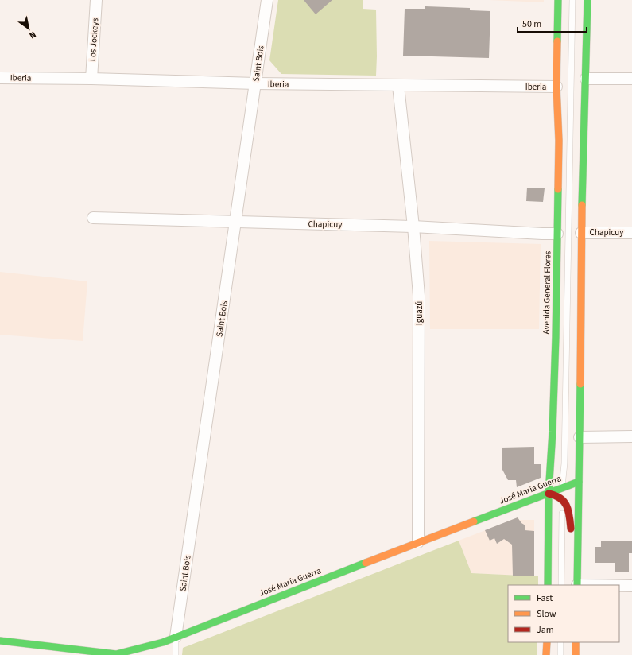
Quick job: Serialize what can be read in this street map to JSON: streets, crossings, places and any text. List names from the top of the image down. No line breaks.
{"streets":{"main road":["Avenida General Flores","José María Guerra"],"street":["Los Jockeys","Saint Bois","Iberia","Chapicuy","Iguazú"]},"crossings":[["Los Jockeys","Iberia"],["Saint Bois","Iberia"],["Saint Bois","Chapicuy"],["Saint Bois","José María Guerra"],["Iberia","Avenida General Flores"],["Iberia","Iguazú"],["Chapicuy","Avenida General Flores"],["Chapicuy","Iguazú"],["Avenida General Flores","José María Guerra"],["Iguazú","José María Guerra"]],"legend":["Fast","Slow","Jam"],"scale_bar":"50 m","north":"bottom right"}
